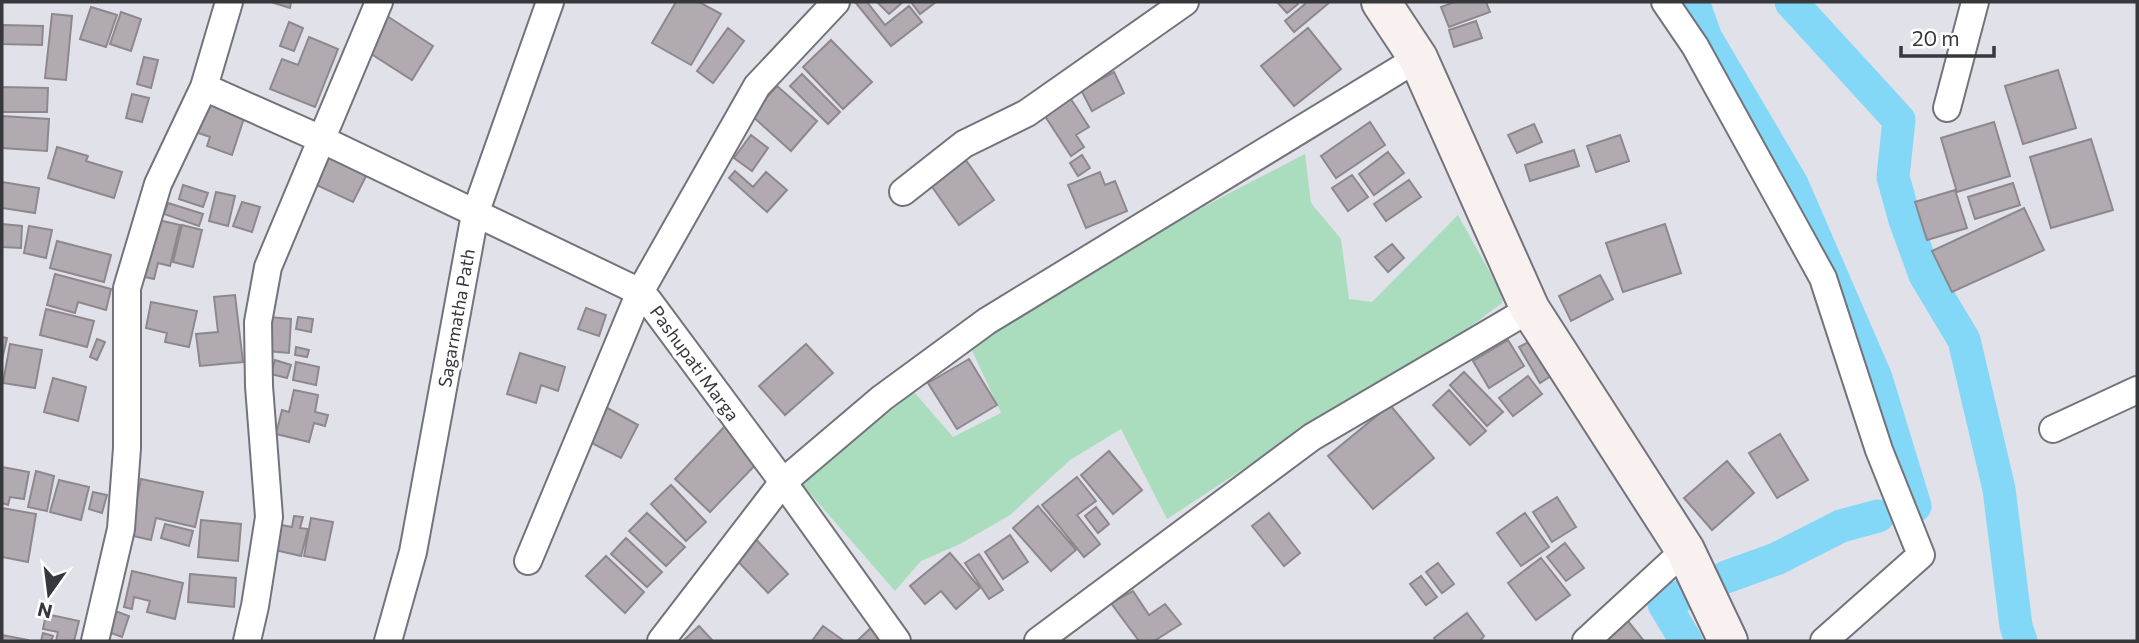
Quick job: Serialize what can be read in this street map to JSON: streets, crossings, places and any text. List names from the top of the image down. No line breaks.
{"streets":{"street":["Sagarmatha Path","Pashupati Marga"]},"scale_bar":"20 m","north":"bottom"}
